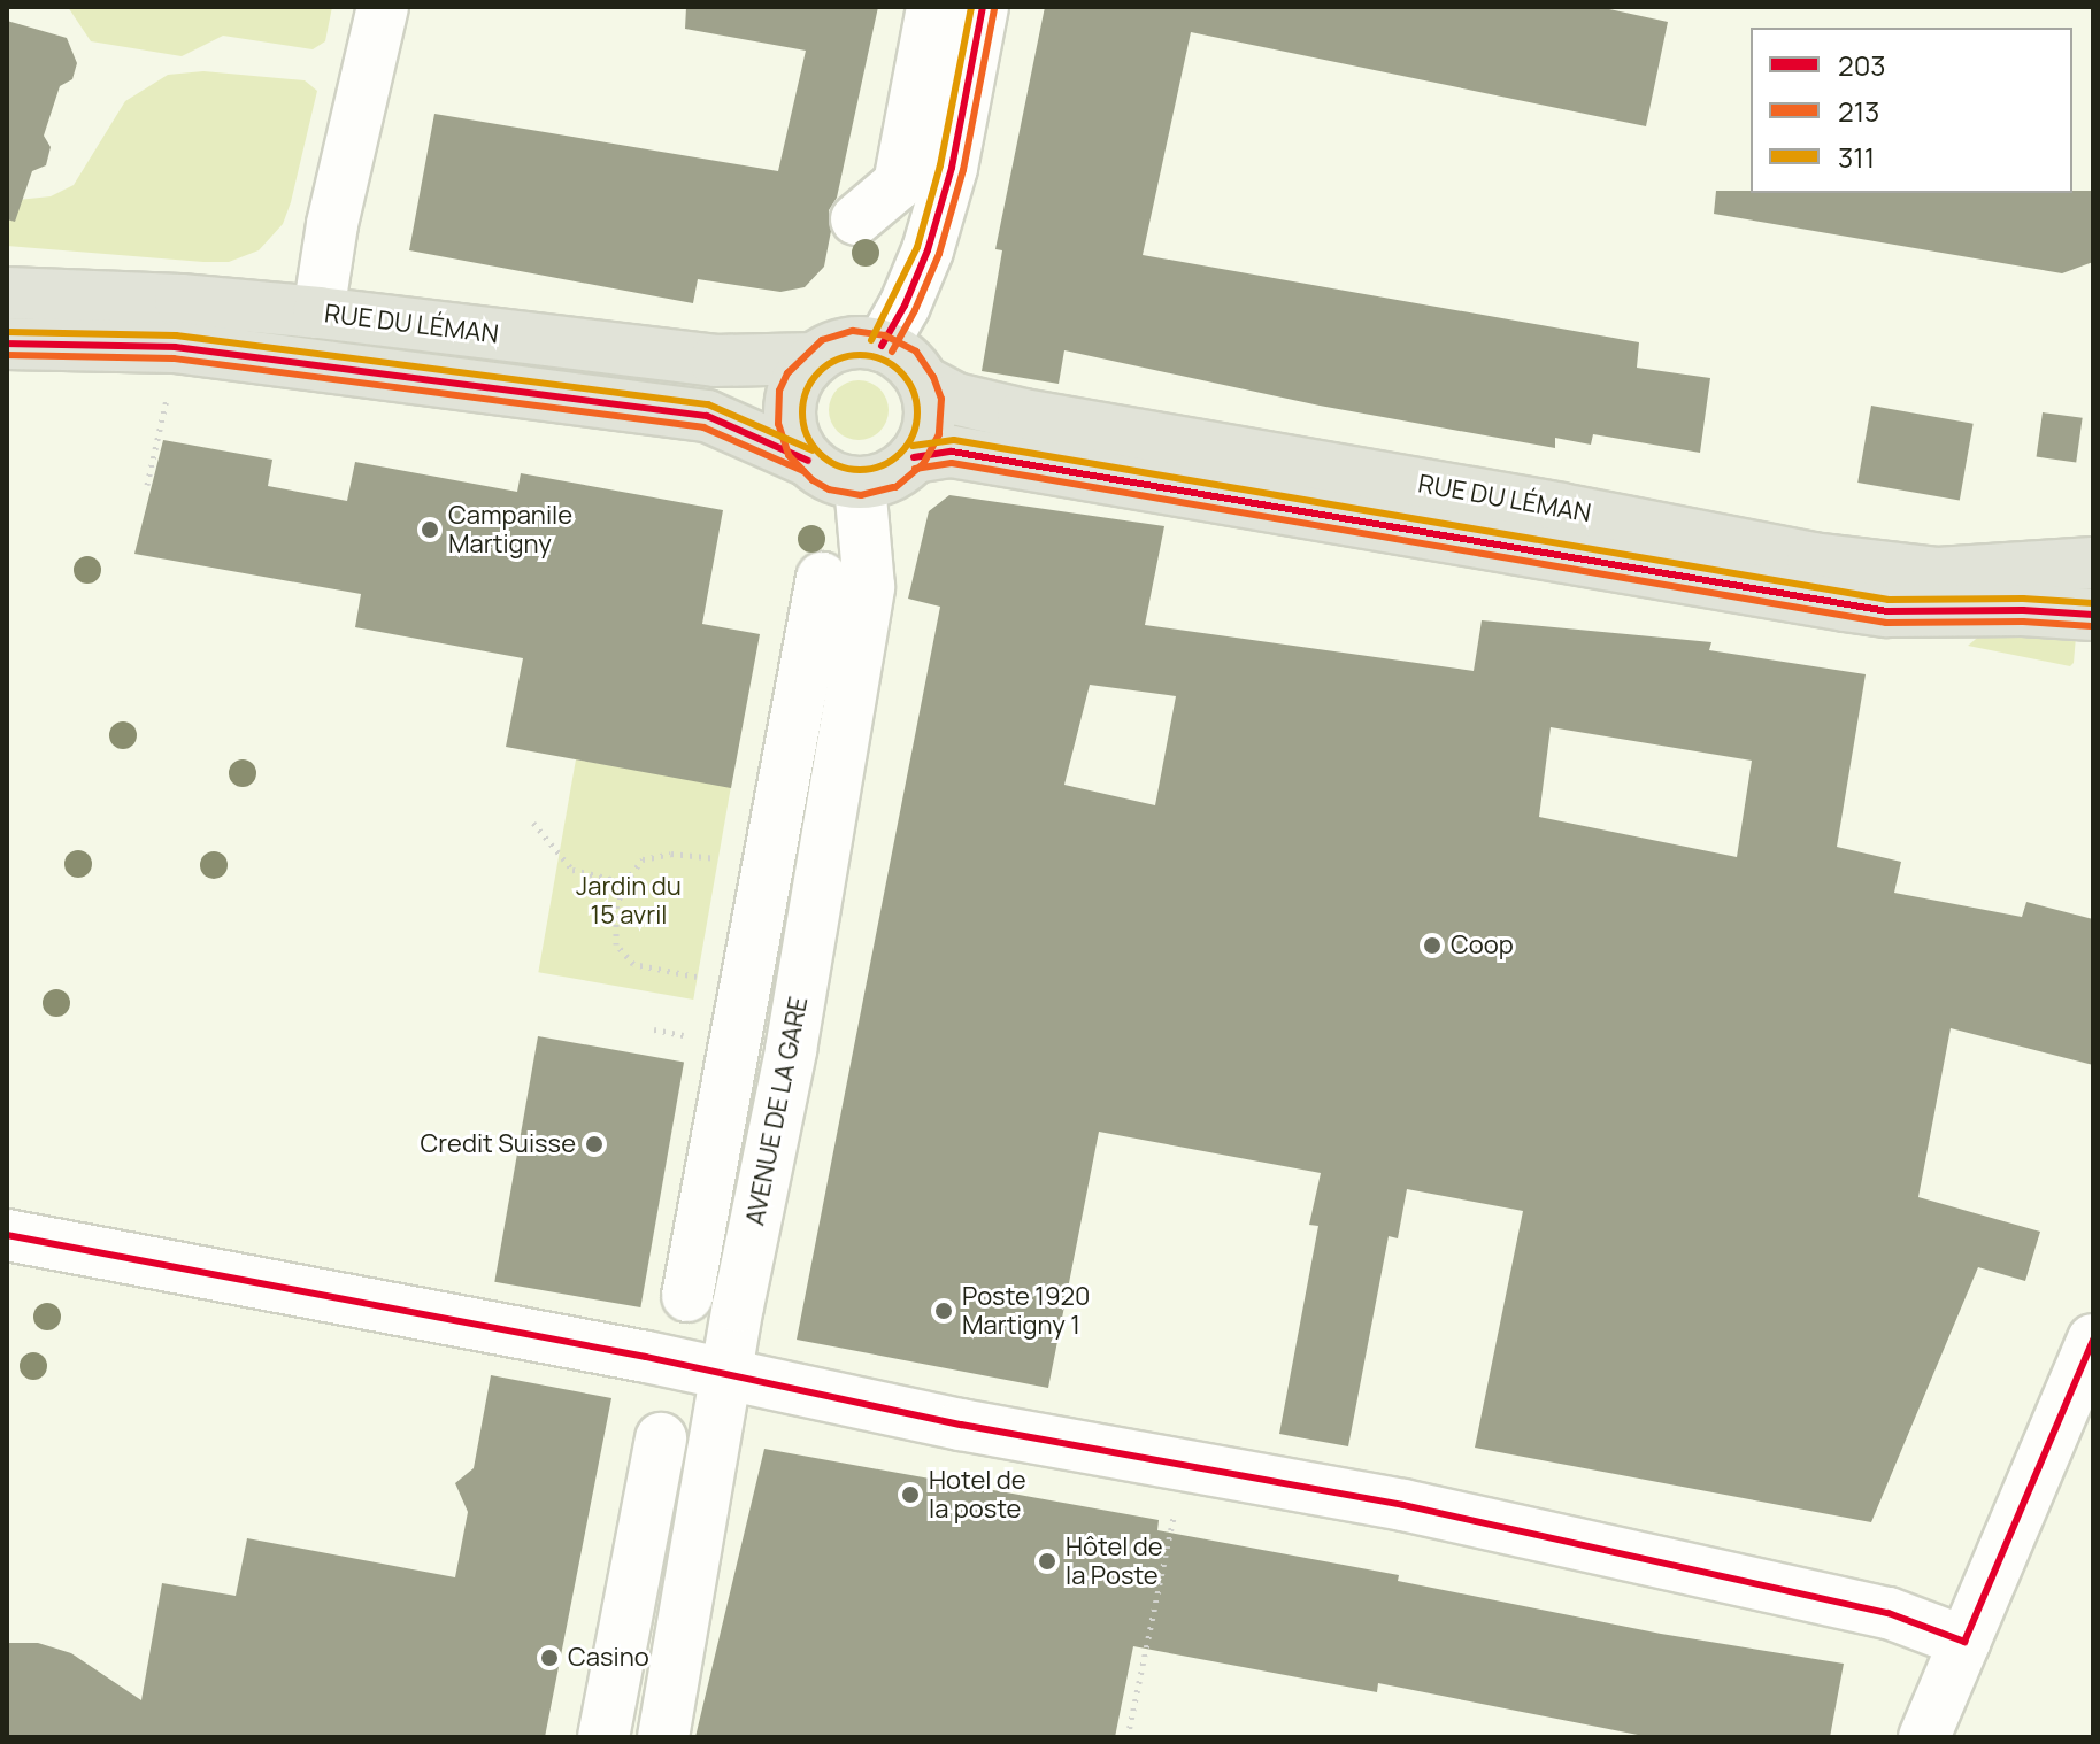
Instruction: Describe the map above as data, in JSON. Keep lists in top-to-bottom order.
{
  "streets": {
    "main road": ["RUE DU LÉMAN"],
    "street": ["AVENUE DE LA GARE"]
  },
  "crossings": [
    ["RUE DU LÉMAN", "AVENUE DE LA GARE"]
  ],
  "parks": ["Jardin du 15 avril"],
  "places": [
    "Campanile Martigny",
    "Coop",
    "Credit Suisse",
    "Poste 1920 Martigny 1",
    "Hotel de la poste",
    "Hôtel de la Poste",
    "Casino"
  ],
  "lines": ["transit line 203", "transit line 311", "transit line 213"],
  "legend": ["203", "213", "311"]
}
